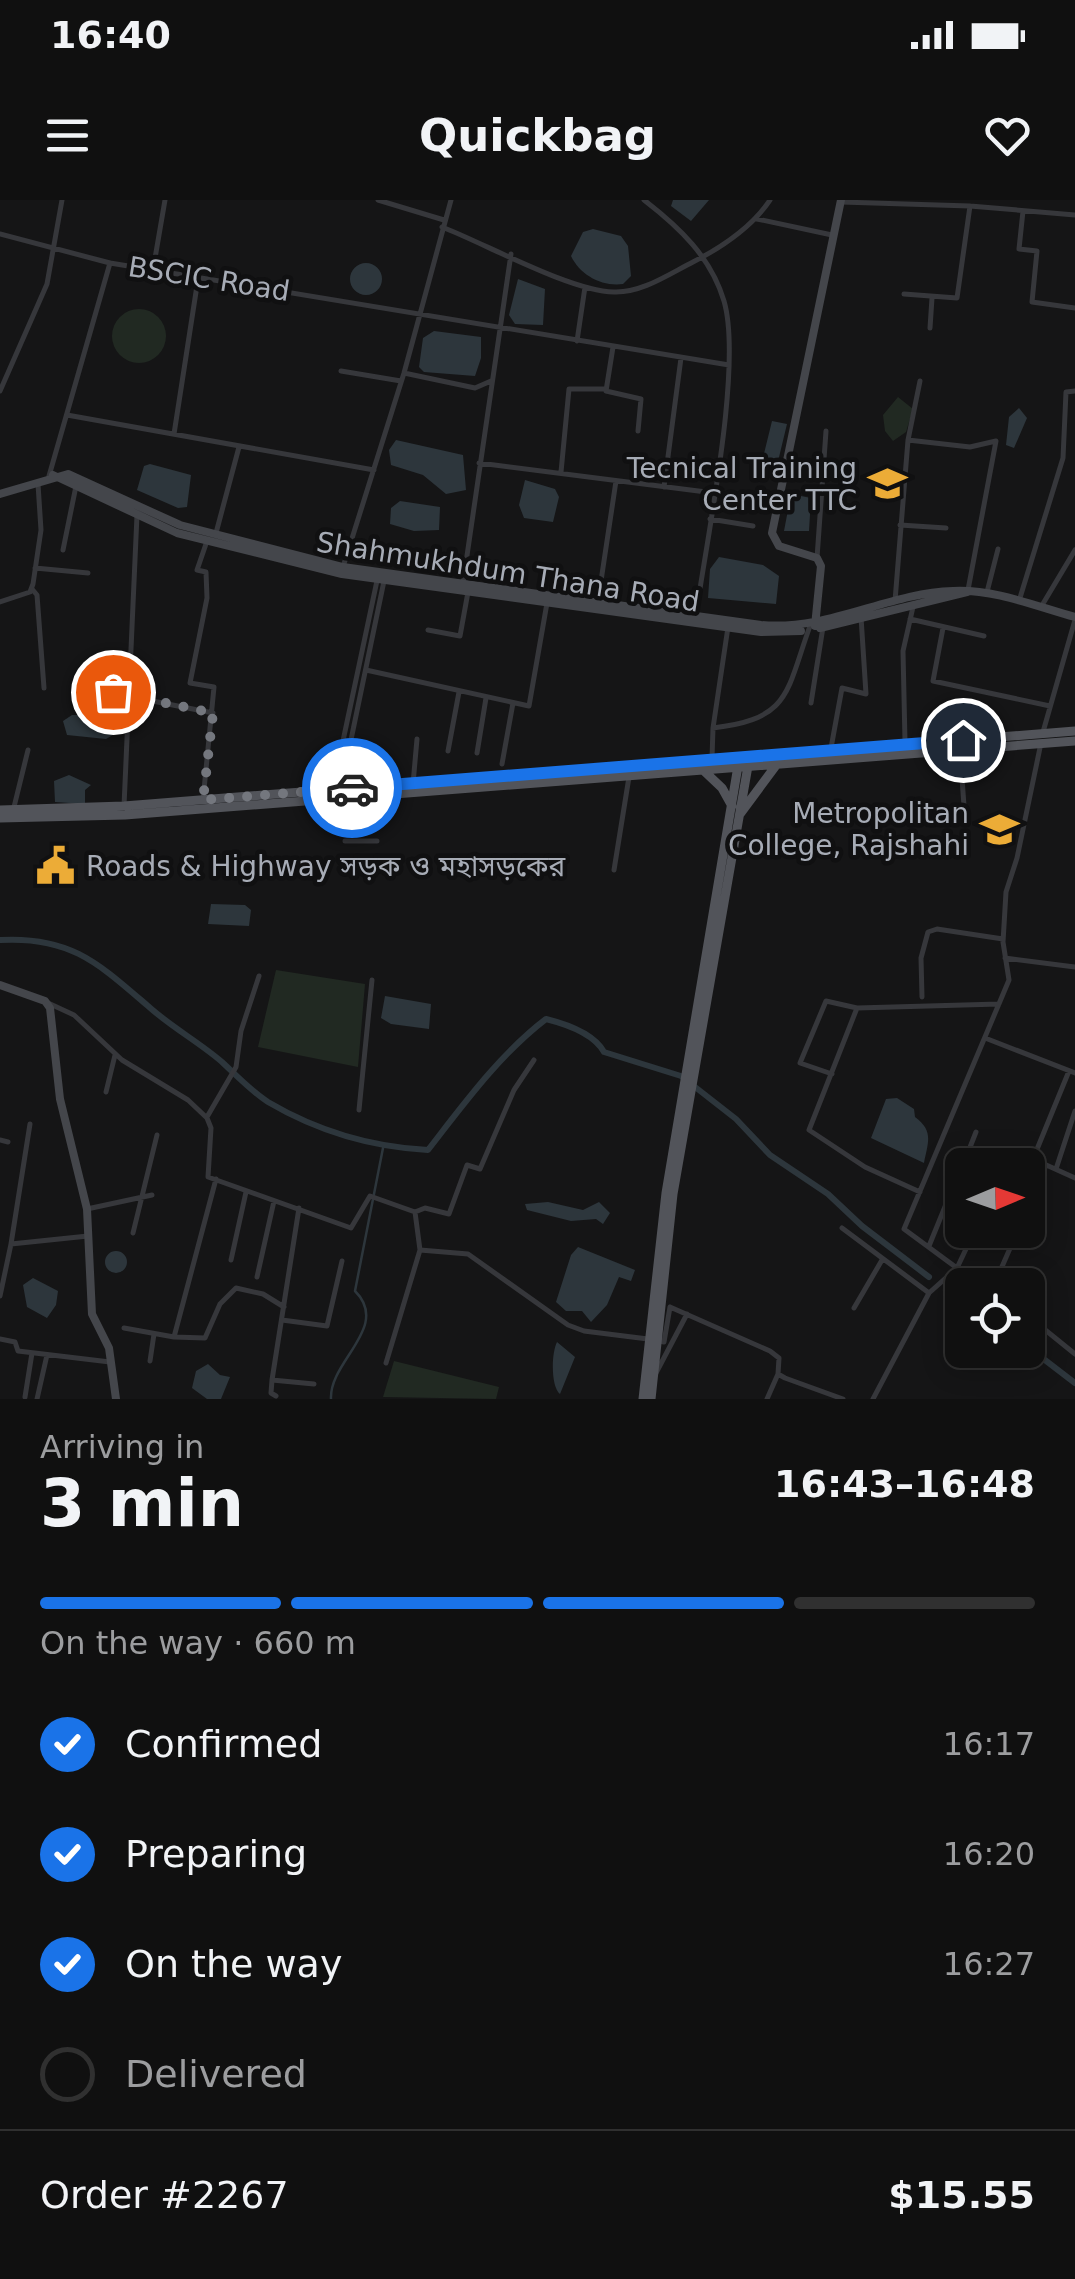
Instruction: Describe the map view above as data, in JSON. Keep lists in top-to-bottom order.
{
  "streets": {
    "main road": ["Shahmukhdum Thana Road"],
    "street": ["BSCIC Road"]
  },
  "places": {
    "school or university": ["Tecnical Training Center TTC", "Metropolitan College, Rajshahi"],
    "public building": ["Roads & Highway সড়ক ও মহাসড়কের"]
  },
  "north": "right",
  "page": {
    "status": "16:40",
    "header": "Quickbag",
    "heading": ["3 min", "Arriving in", "16:43–16:48"],
    "panel": ["Order #2267", "$15.55"],
    "bar": "On the way · 660 m",
    "list": [
      ["Confirmed", "16:17"],
      ["Preparing", "16:20"],
      ["On the way", "16:27"],
      "Delivered"
    ]
  }
}
